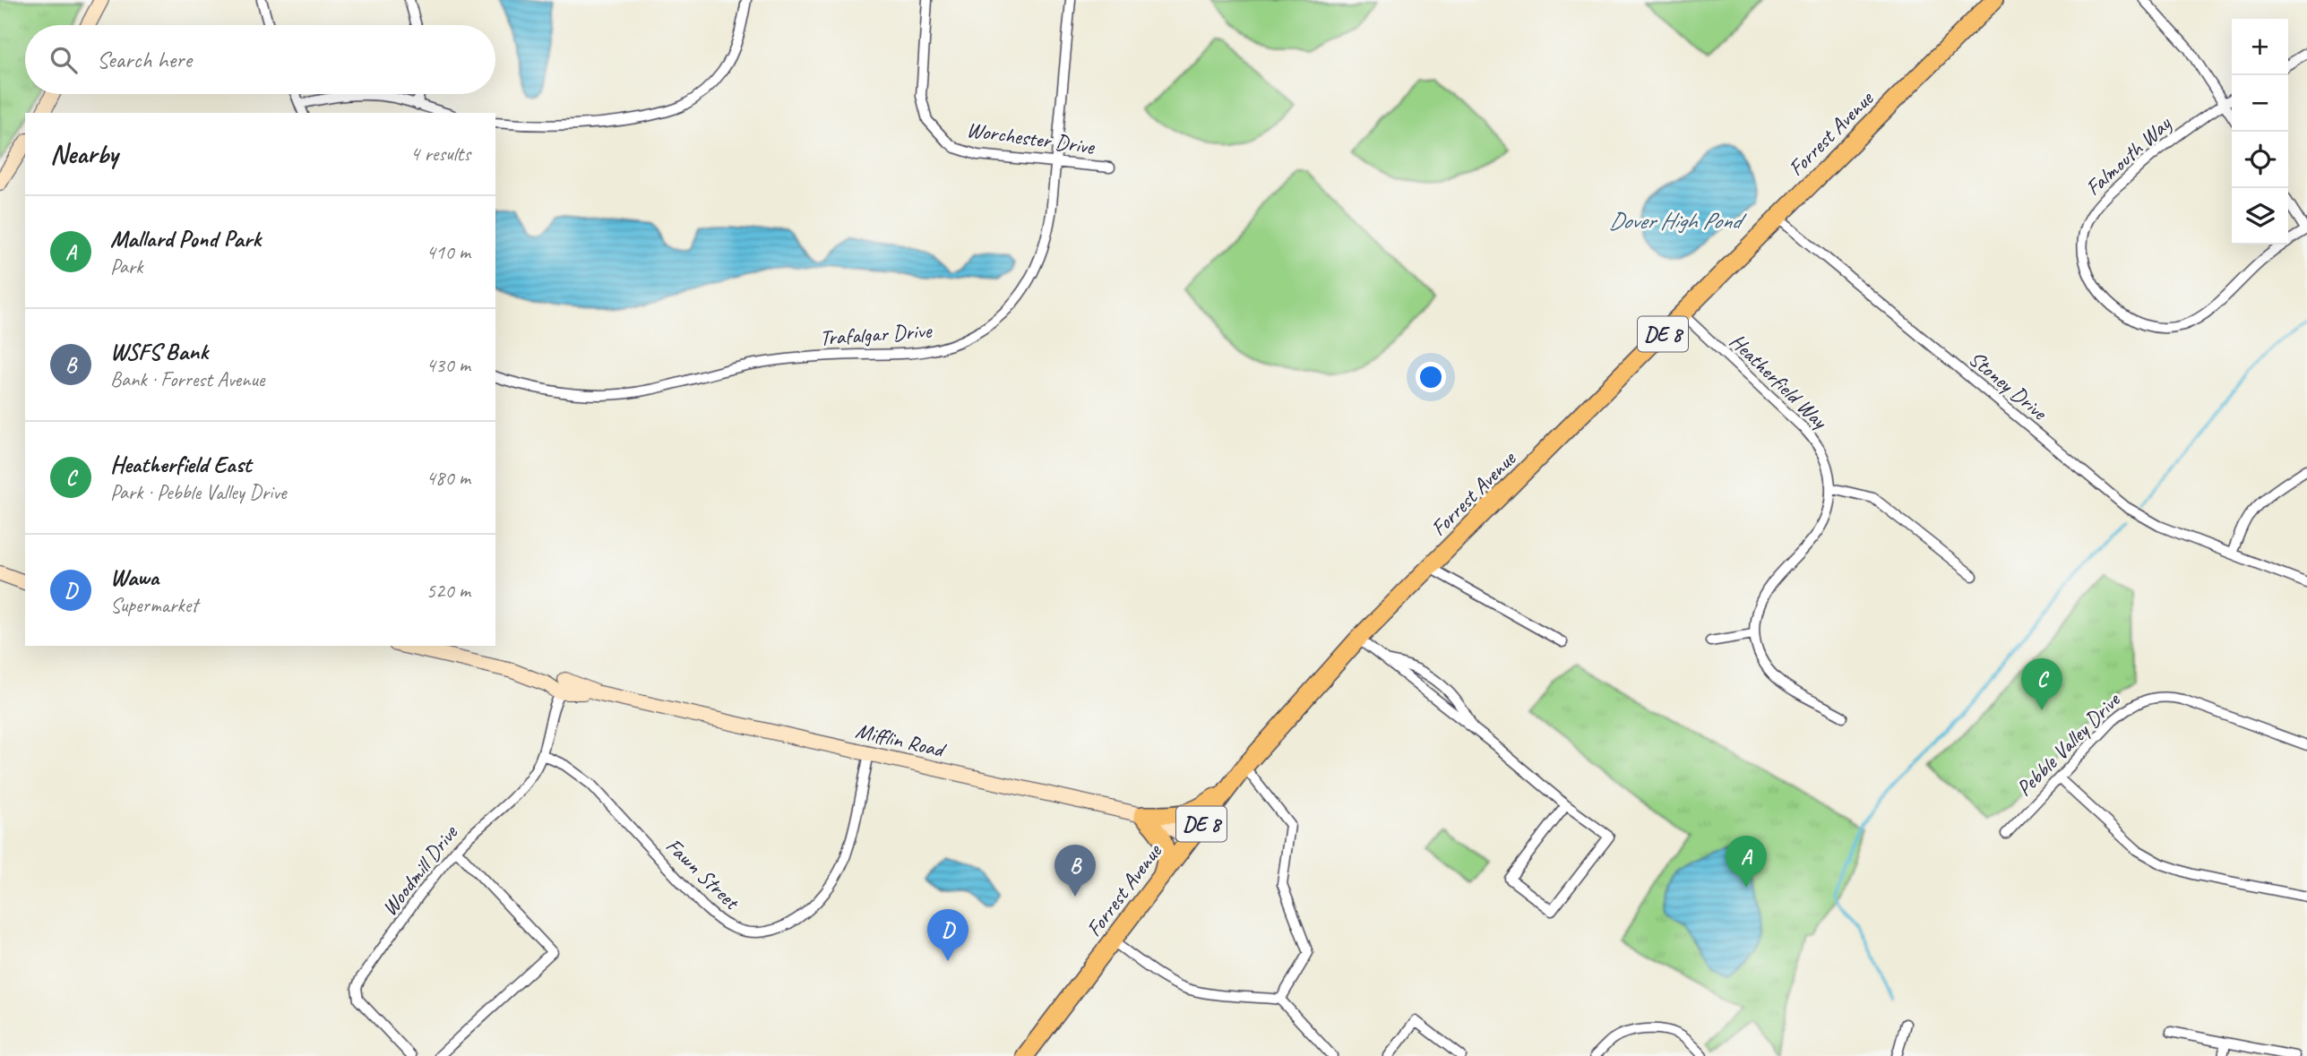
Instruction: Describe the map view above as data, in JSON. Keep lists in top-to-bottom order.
{
  "streets": {
    "highway": ["Forrest Avenue", "DE 8"],
    "main road": ["Mifflin Road"],
    "street": [
      "Worchester Drive",
      "Falmouth Way",
      "Trafalgar Drive",
      "Heatherfield Way",
      "Stoney Drive",
      "Pebble Valley Drive",
      "Woodmill Drive",
      "Fawn Street"
    ]
  },
  "crossings": [
    ["Forrest Avenue", "Heatherfield Way"],
    ["Forrest Avenue", "Stoney Drive"],
    ["Forrest Avenue", "Mifflin Road"],
    ["Worchester Drive", "Trafalgar Drive"],
    ["Mifflin Road", "Woodmill Drive"],
    ["Mifflin Road", "Fawn Street"],
    ["Woodmill Drive", "Fawn Street"]
  ],
  "water": ["Dover High Pond"],
  "page": {
    "map_buttons": ["+", "−"],
    "search": "Search here",
    "heading": ["Nearby", "4 results"],
    "list": [
      {
        "mark": "A",
        "name": "Mallard Pond Park",
        "note": "Park",
        "value": "410 m"
      },
      {
        "mark": "B",
        "name": "WSFS Bank",
        "note": "Bank · Forrest Avenue",
        "value": "430 m"
      },
      {
        "mark": "C",
        "name": "Heatherfield East",
        "note": "Park · Pebble Valley Drive",
        "value": "480 m"
      },
      {
        "mark": "D",
        "name": "Wawa",
        "note": "Supermarket",
        "value": "520 m"
      }
    ],
    "pins": [
      "C",
      "A",
      "B",
      "D"
    ]
  }
}
